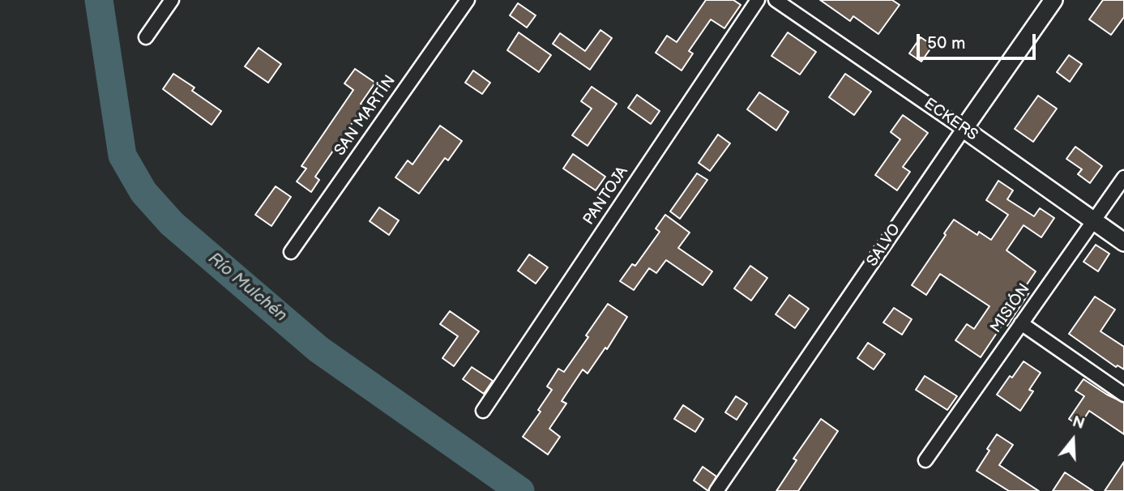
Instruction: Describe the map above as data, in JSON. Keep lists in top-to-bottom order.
{
  "streets": {
    "street": [
      "SAN MARTÍN",
      "ECKERS",
      "PANTOJA",
      "SALVO",
      "MISIÓN"
    ]
  },
  "crossings": [
    ["ECKERS", "SALVO"],
    ["ECKERS", "MISIÓN"]
  ],
  "water": ["Río Mulchén"],
  "scale_bar": "50 m",
  "north": "top"
}
